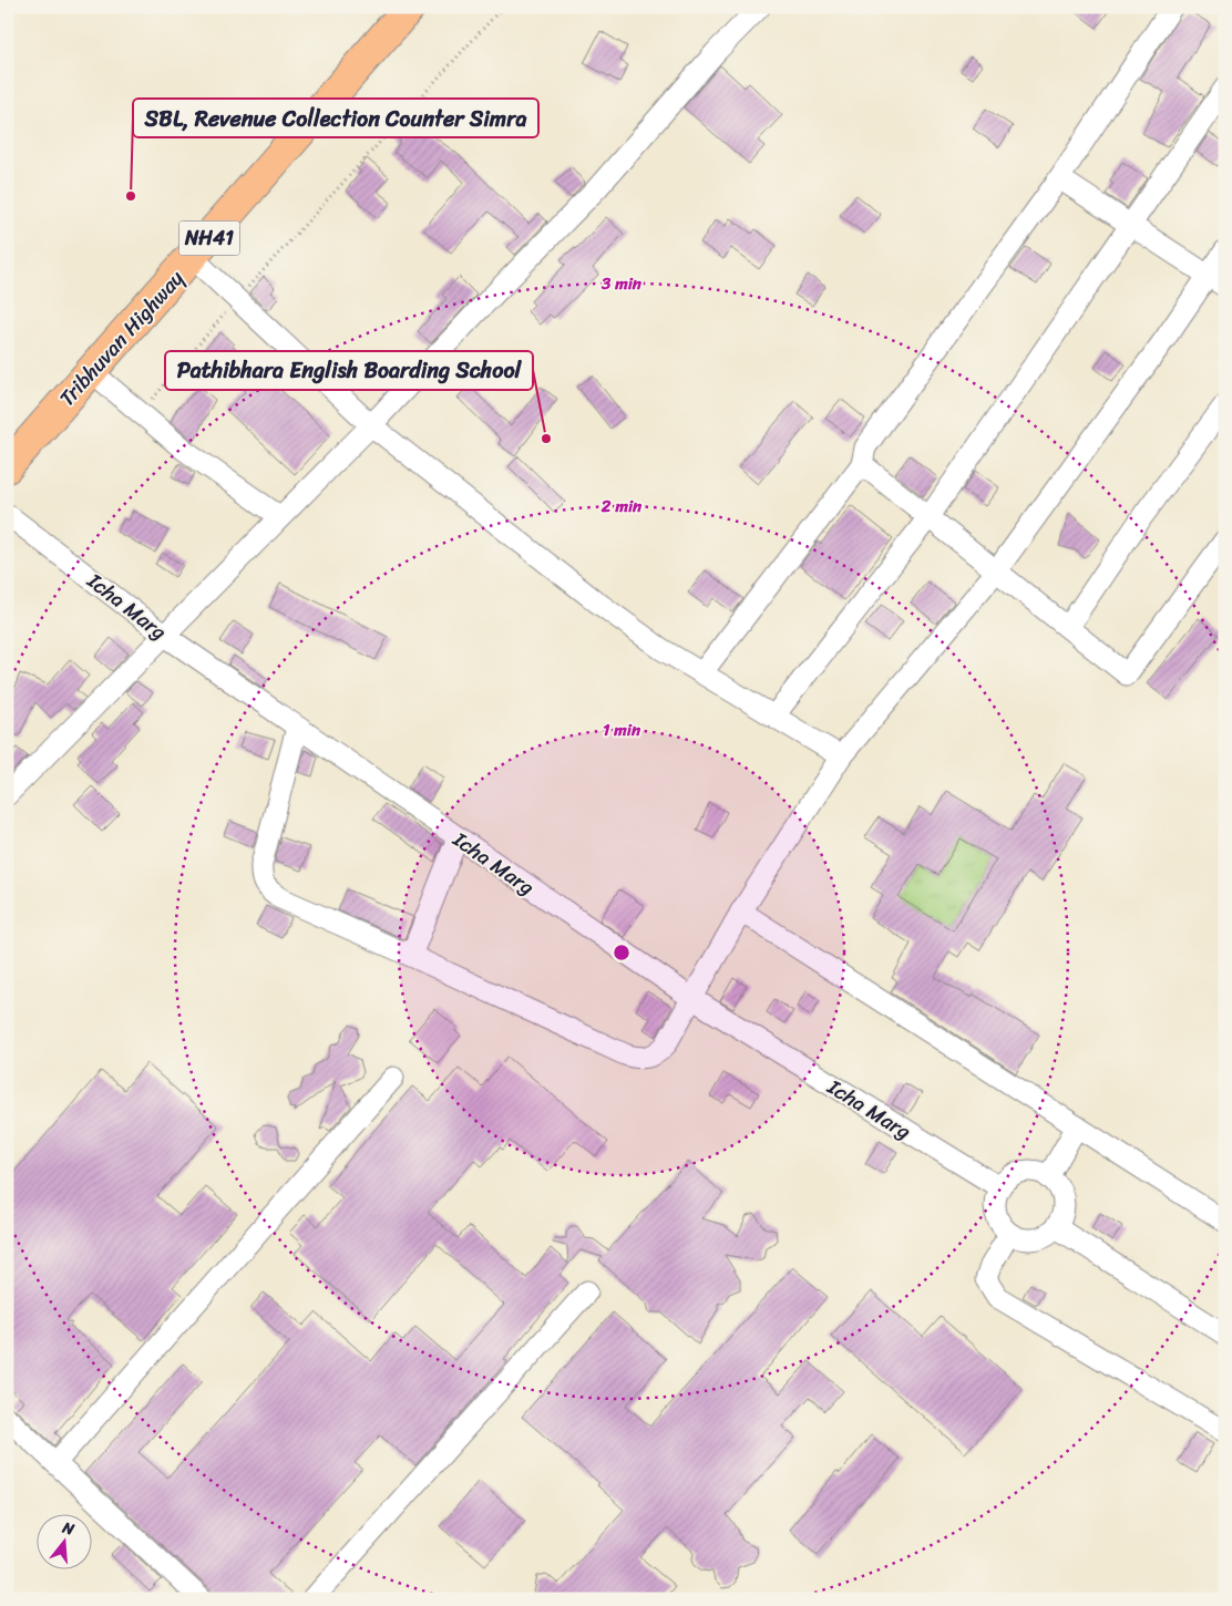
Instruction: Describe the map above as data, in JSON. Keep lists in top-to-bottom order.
{
  "streets": {
    "highway": ["NH41", "Tribhuvan Highway"],
    "street": ["Icha Marg"]
  },
  "places": ["SBL, Revenue Collection Counter Simra", "Pathibhara English Boarding School"],
  "north": "top",
  "rings": ["3 min", "2 min", "1 min"]
}
